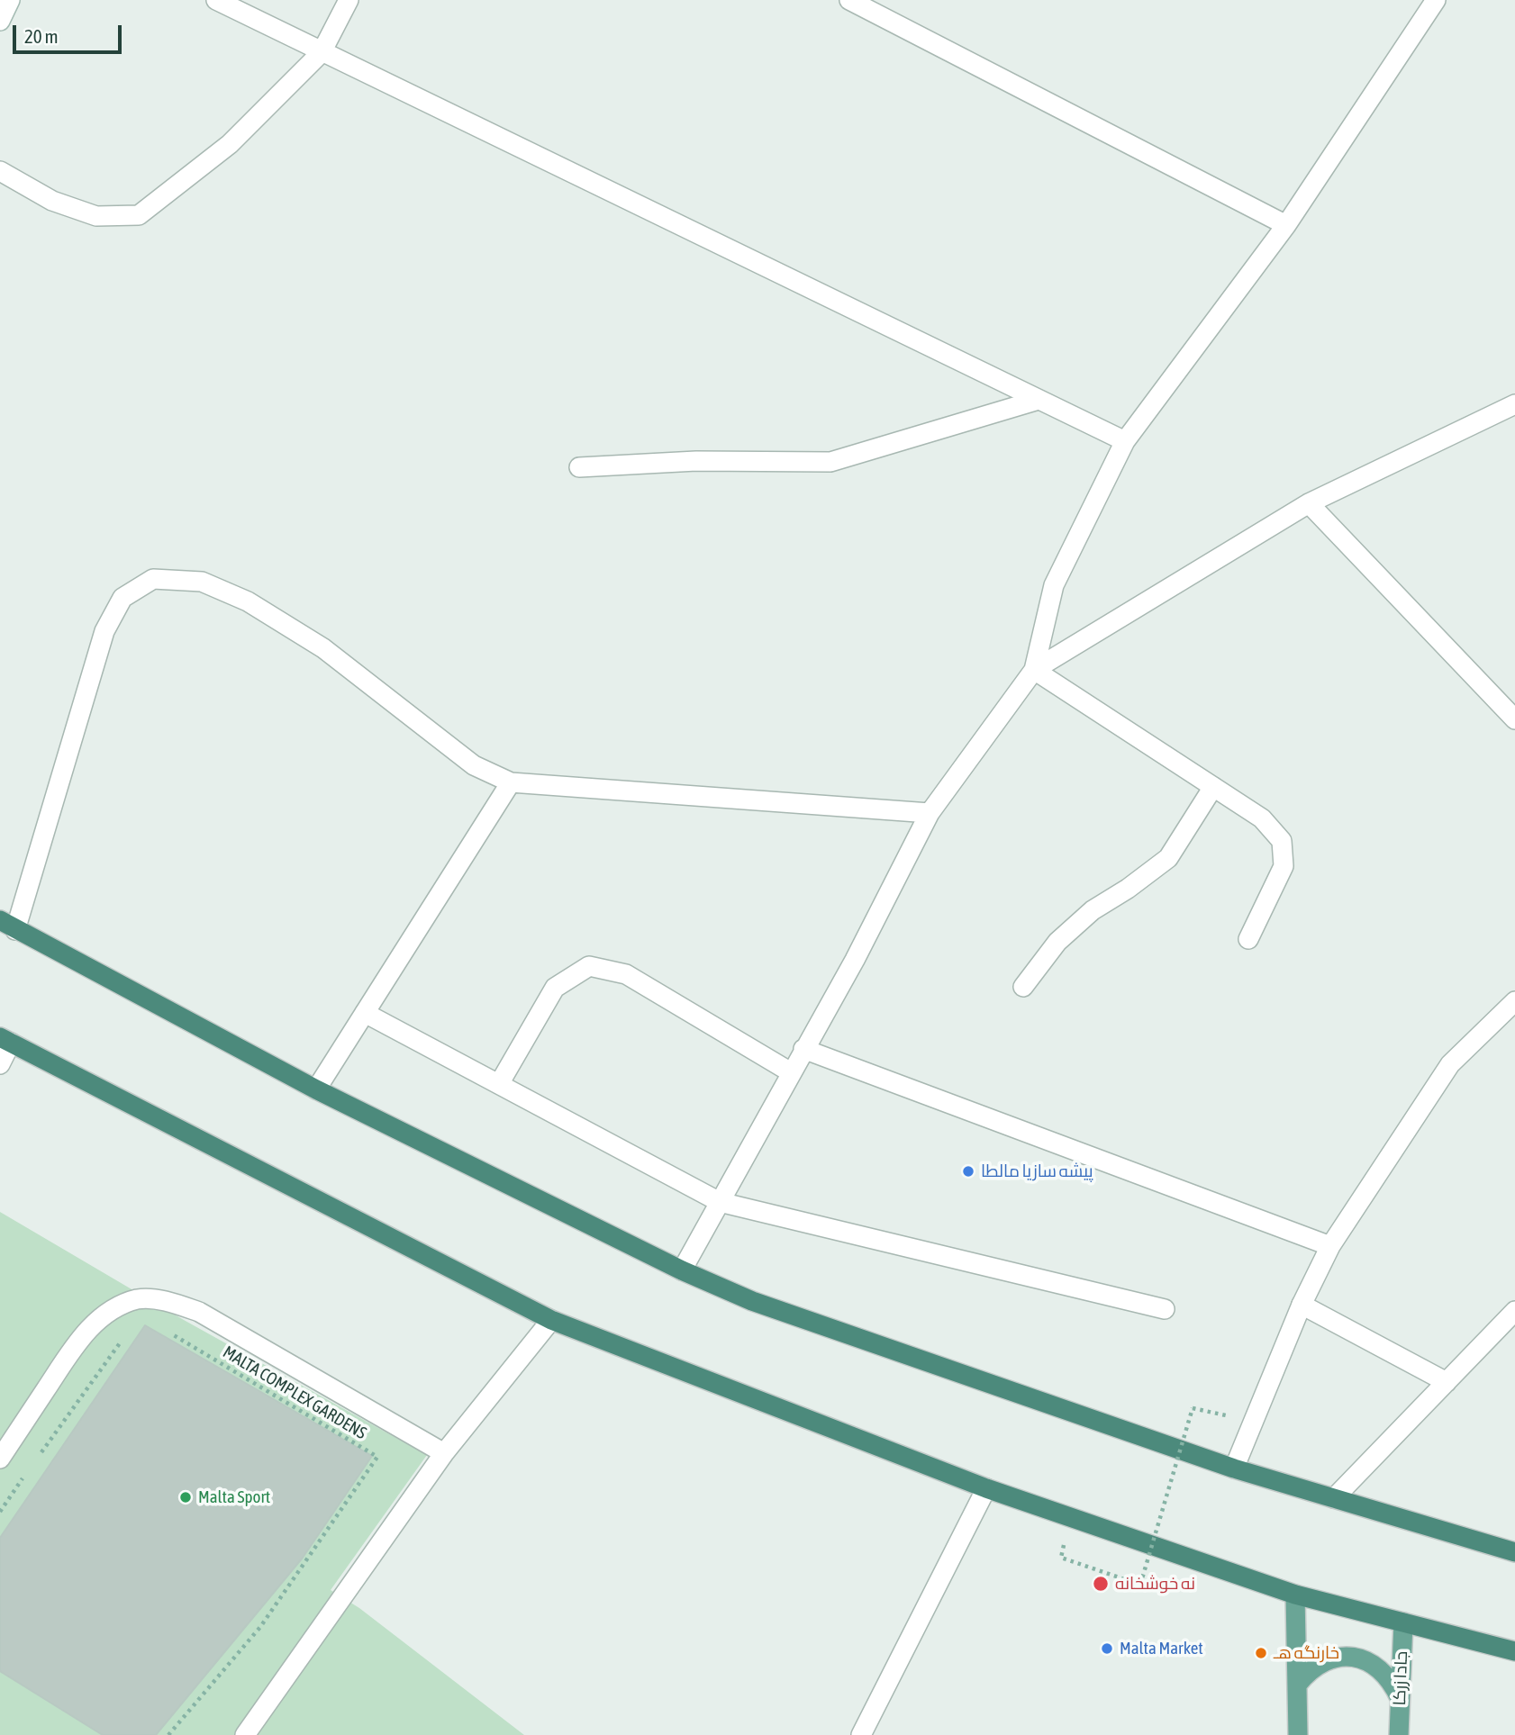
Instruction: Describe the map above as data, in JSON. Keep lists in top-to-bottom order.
{
  "streets": {
    "main road": ["جادا زرکا"],
    "path": ["MALTA COMPLEX GARDENS"]
  },
  "places": [
    "پيشه سازيا مالطا",
    "Malta Sport",
    "نه خوشخانه",
    "Malta Market",
    "خارنگه هـ"
  ],
  "scale_bar": "20 m"
}
